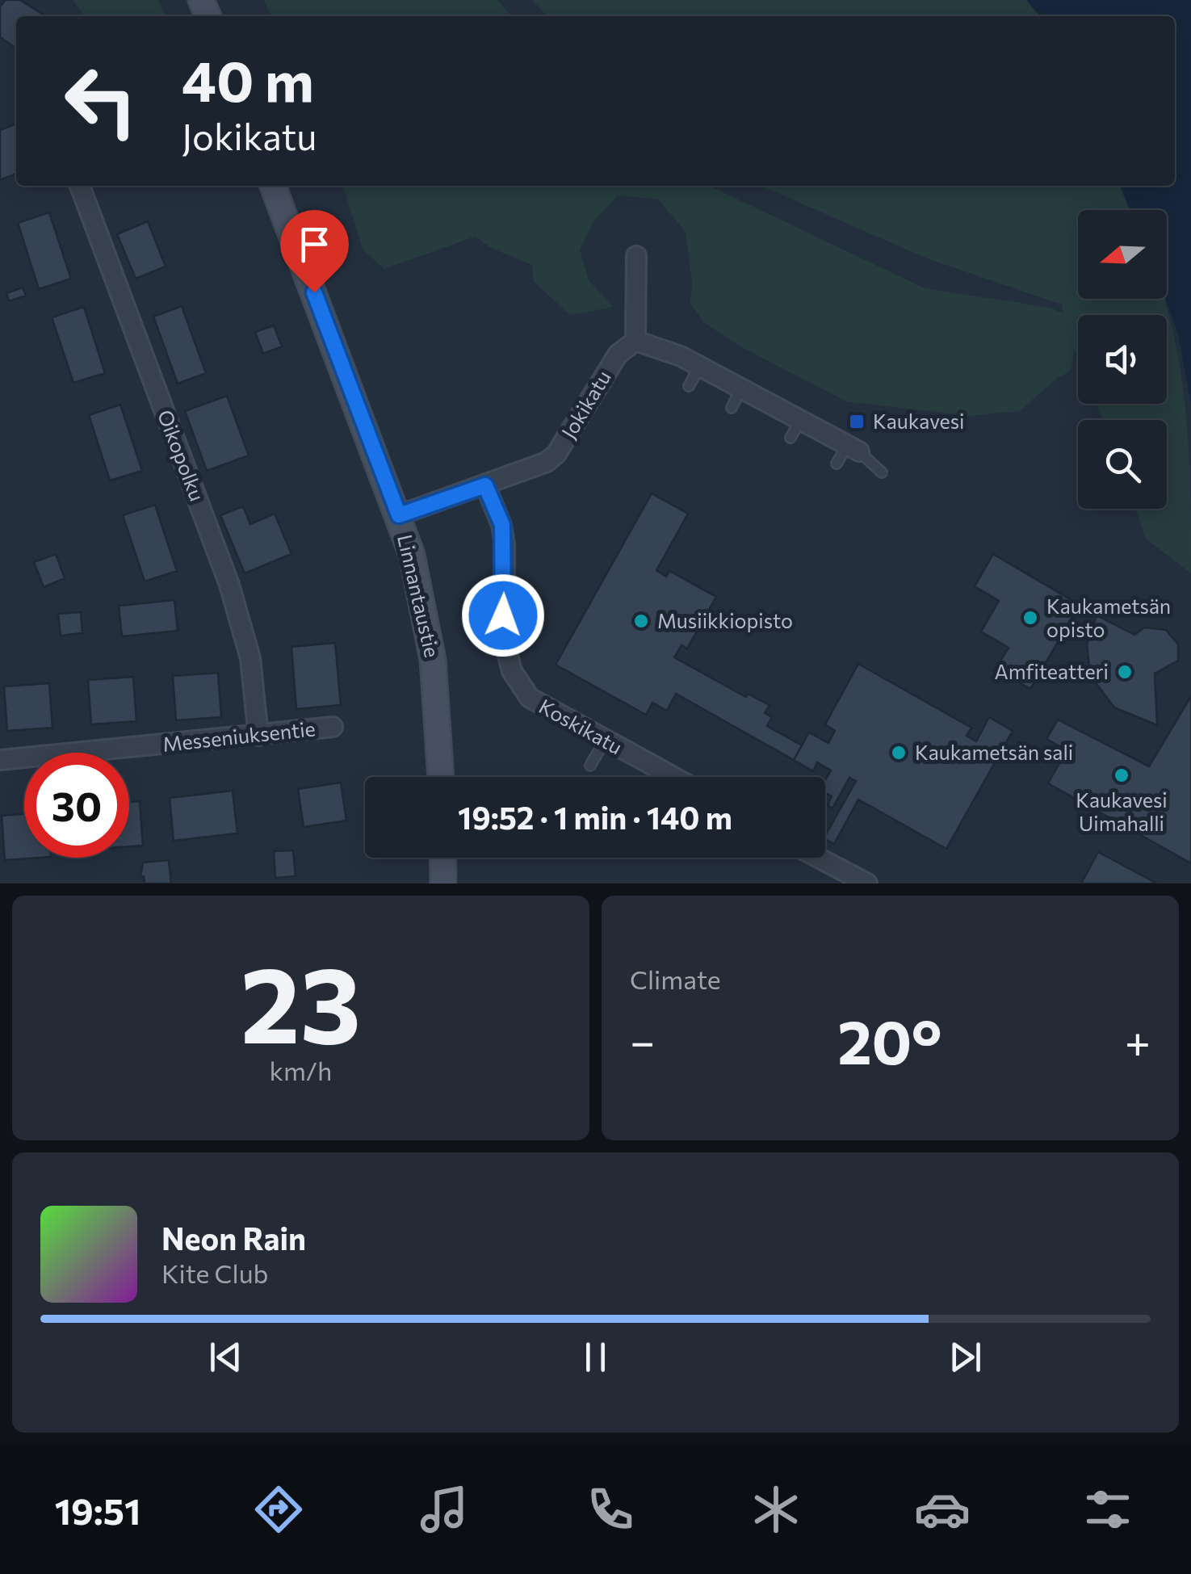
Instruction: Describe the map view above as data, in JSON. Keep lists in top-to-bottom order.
{
  "streets": {
    "street": [
      "Jokikatu",
      "Oikopolku",
      "Linnantaustie",
      "Koskikatu",
      "Messeniuksentie"
    ]
  },
  "crossings": [
    ["Jokikatu", "Linnantaustie"],
    ["Jokikatu", "Koskikatu"],
    ["Oikopolku", "Messeniuksentie"]
  ],
  "places": {
    "transit": ["Kaukavesi"],
    "other": [
      "Kaukametsän opisto",
      "Musiikkiopisto",
      "Amfiteatteri",
      "Kaukametsän sali",
      "Kaukavesi Uimahalli"
    ]
  },
  "north": "left",
  "page": {
    "turn": ["40 m", "Jokikatu"],
    "limit": "30",
    "trip": "19:52 · 1 min · 140 m",
    "tile": [
      ["23", "km/h"],
      "Climate"
    ],
    "heat": ["−", "20°", "+"],
    "song": ["Neon Rain", "Kite Club"],
    "tabs": "19:51"
  }
}
